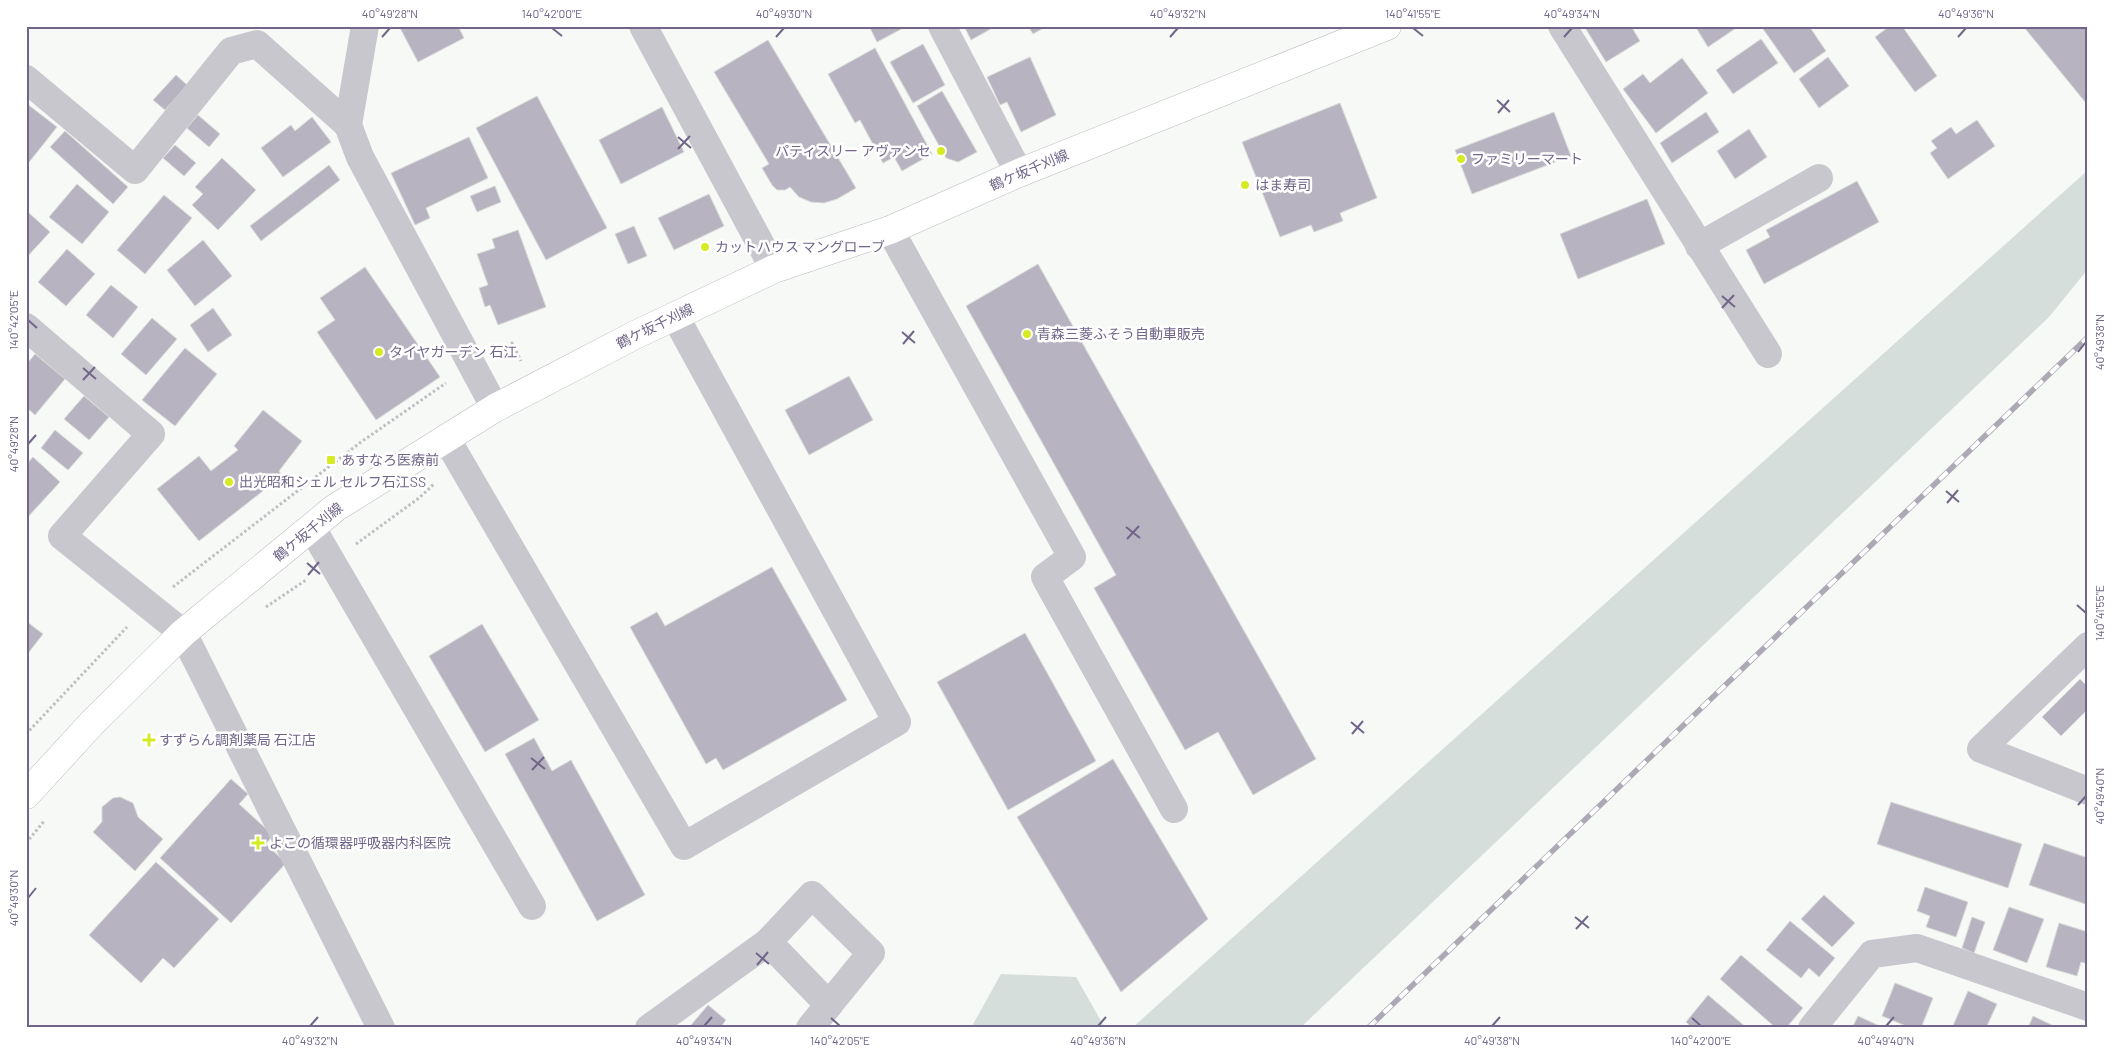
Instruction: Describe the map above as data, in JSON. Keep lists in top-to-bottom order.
{
  "streets": {
    "main road": ["鶴ケ坂千刈線"]
  },
  "places": {
    "other": [
      "パティスリー アヴァンセ",
      "ファミリーマート",
      "はま寿司",
      "カットハウス マングローブ",
      "青森三菱ふそう自動車販売",
      "タイヤガーデン 石江",
      "出光昭和シェル セルフ石江SS"
    ],
    "transit": ["あすなろ医療前"],
    "health": ["すずらん調剤薬局 石江店", "よこの循環器呼吸器内科医院"]
  },
  "coordinates": [
    "40°49'28\"N",
    "140°42'00\"E",
    "40°49'30\"N",
    "40°49'32\"N",
    "140°41'55\"E",
    "40°49'34\"N",
    "40°49'36\"N",
    "140°42'05\"E",
    "40°49'38\"N",
    "40°49'40\"N"
  ]
}
